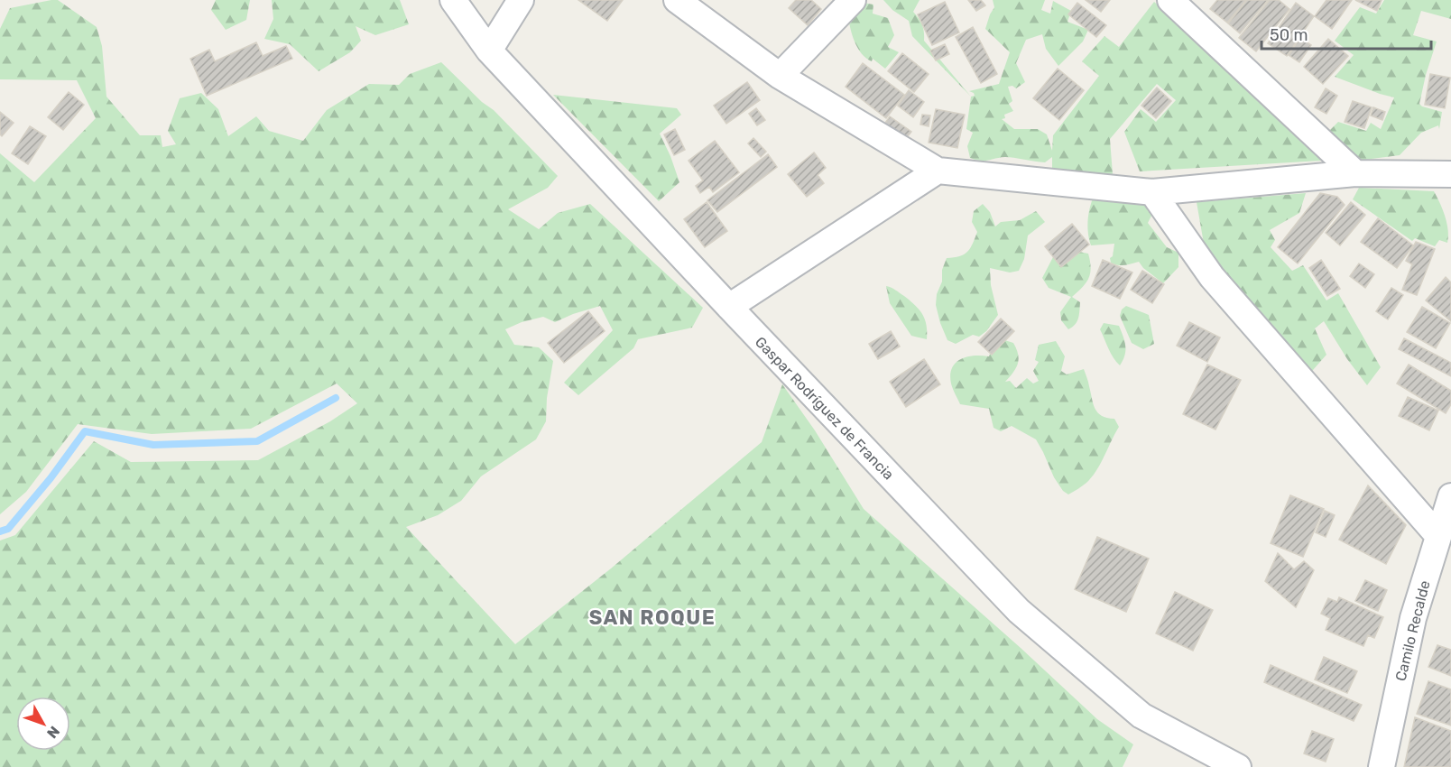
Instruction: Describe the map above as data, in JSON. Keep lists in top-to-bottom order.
{
  "streets": {
    "street": ["Gaspar Rodríguez de Francia", "Camilo Recalde"]
  },
  "districts": ["SAN ROQUE"],
  "scale_bar": "50 m",
  "north": "bottom right"
}
